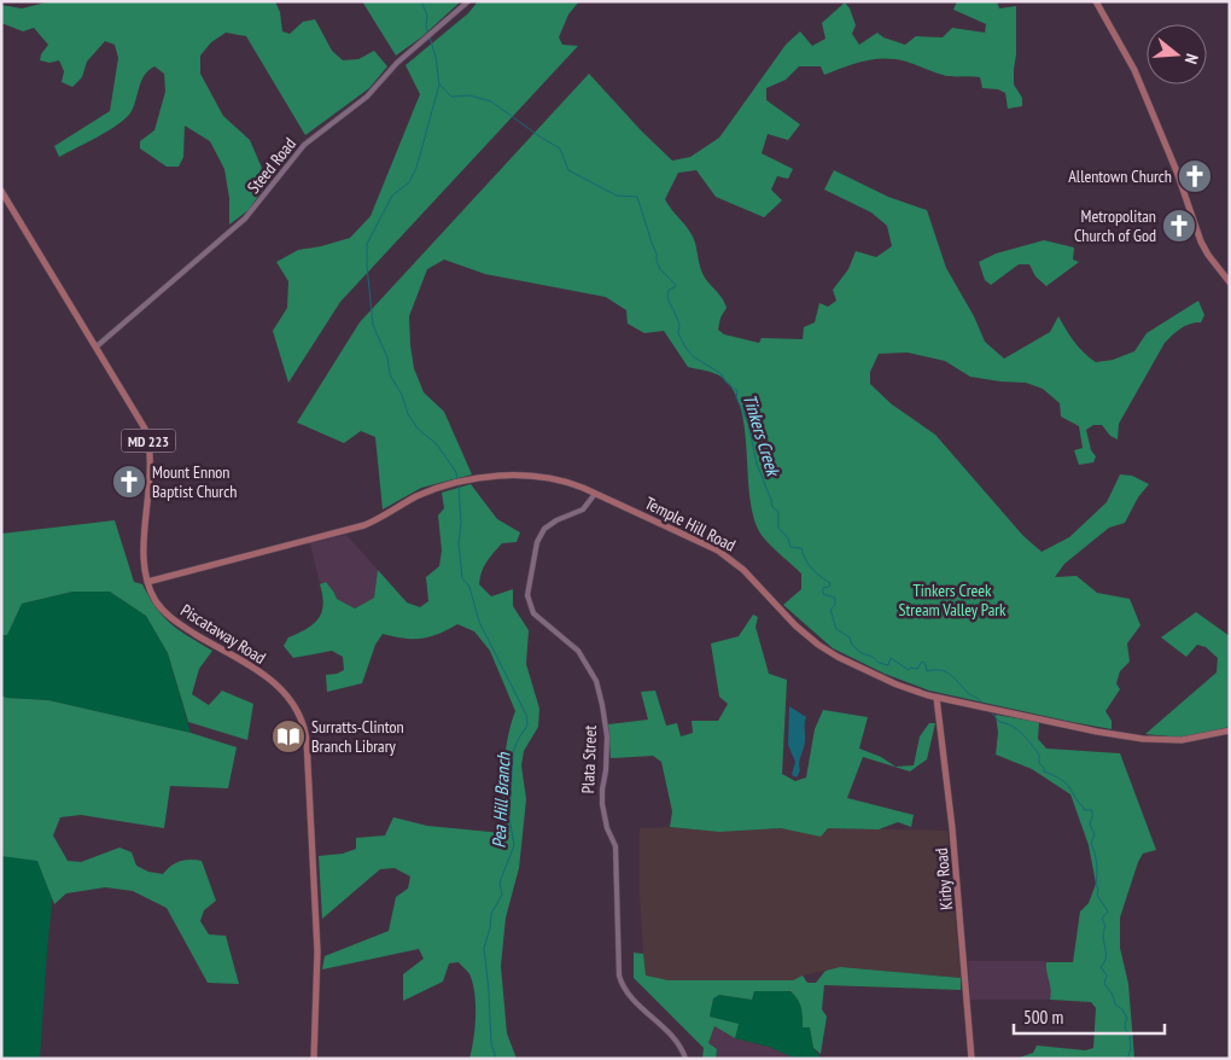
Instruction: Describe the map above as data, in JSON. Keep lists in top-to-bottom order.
{
  "streets": {
    "main road": [
      "MD 223",
      "Temple Hill Road",
      "Piscataway Road",
      "Kirby Road"
    ],
    "street": ["Steed Road", "Plata Street"]
  },
  "crossings": [
    ["Steed Road", "Piscataway Road"],
    ["Temple Hill Road", "Piscataway Road"],
    ["Temple Hill Road", "Plata Street"],
    ["Temple Hill Road", "Kirby Road"]
  ],
  "water": ["Tinkers Creek", "Pea Hill Branch"],
  "parks": ["Tinkers Creek Stream Valley Park"],
  "places": {
    "church": ["Allentown Church", "Metropolitan Church of God", "Mount Ennon Baptist Church"],
    "library": ["Surratts-Clinton Branch Library"]
  },
  "scale_bar": "500 m",
  "north": "right"
}
